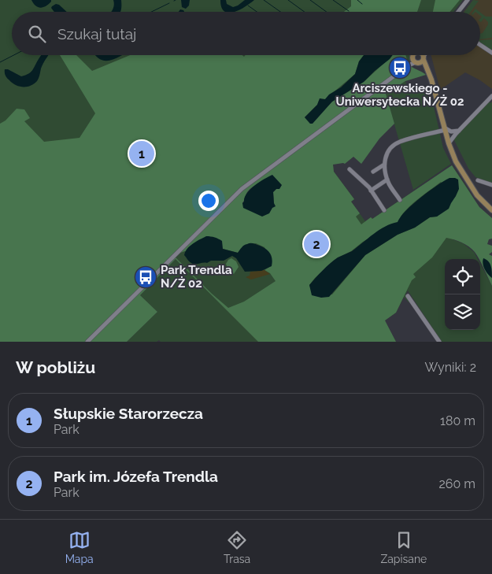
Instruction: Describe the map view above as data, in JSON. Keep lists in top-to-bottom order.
{
  "places": {
    "bus stop": ["Arciszewskiego - Uniwersytecka N/Ż 02", "Park Trendla N/Ż 02"]
  },
  "page": {
    "search": "Szukaj tutaj",
    "pins": ["1", "2"],
    "heading": ["W pobliżu", "Wyniki: 2"],
    "list": [
      {
        "mark": "1",
        "name": "Słupskie Starorzecza",
        "note": "Park",
        "value": "180 m"
      },
      {
        "mark": "2",
        "name": "Park im. Józefa Trendla",
        "note": "Park",
        "value": "260 m"
      }
    ],
    "nav": ["Mapa", "Trasa", "Zapisane"]
  }
}
